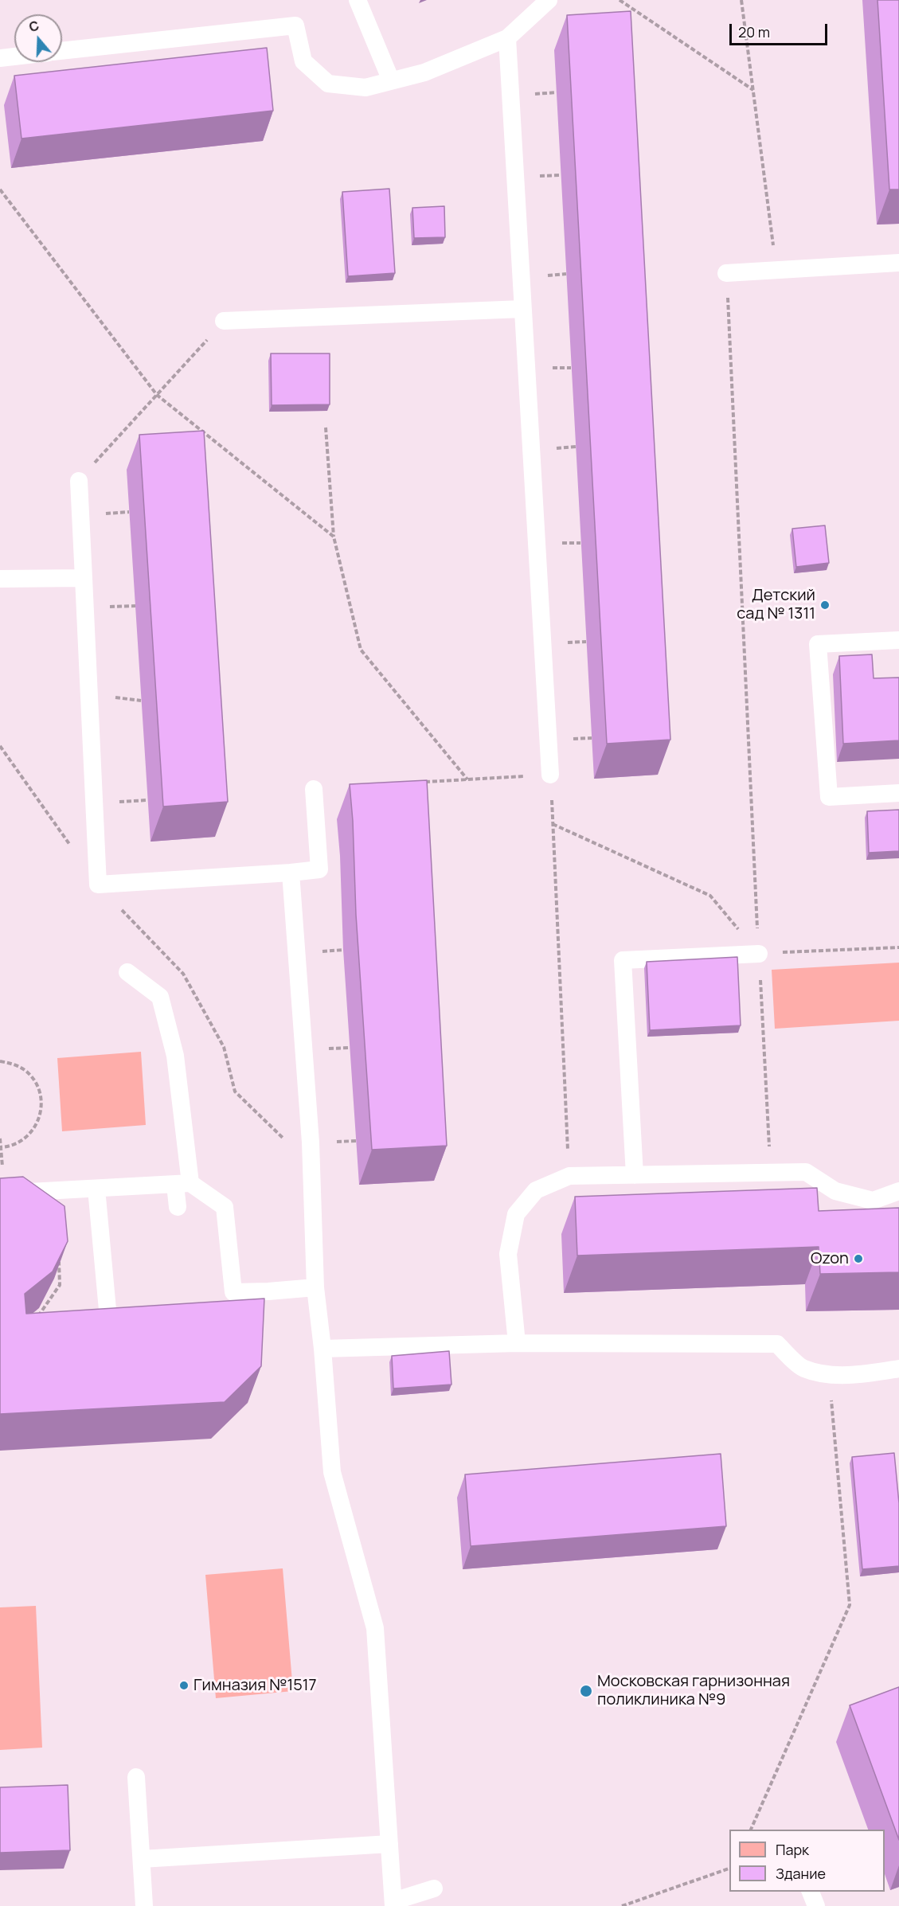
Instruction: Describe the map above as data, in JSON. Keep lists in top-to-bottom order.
{
  "places": [
    "Детский сад № 1311",
    "Ozon",
    "Гимназия №1517",
    "Московская гарнизонная поликлиника №9"
  ],
  "legend": ["Парк", "Здание"],
  "scale_bar": "20 m",
  "north": "top"
}
